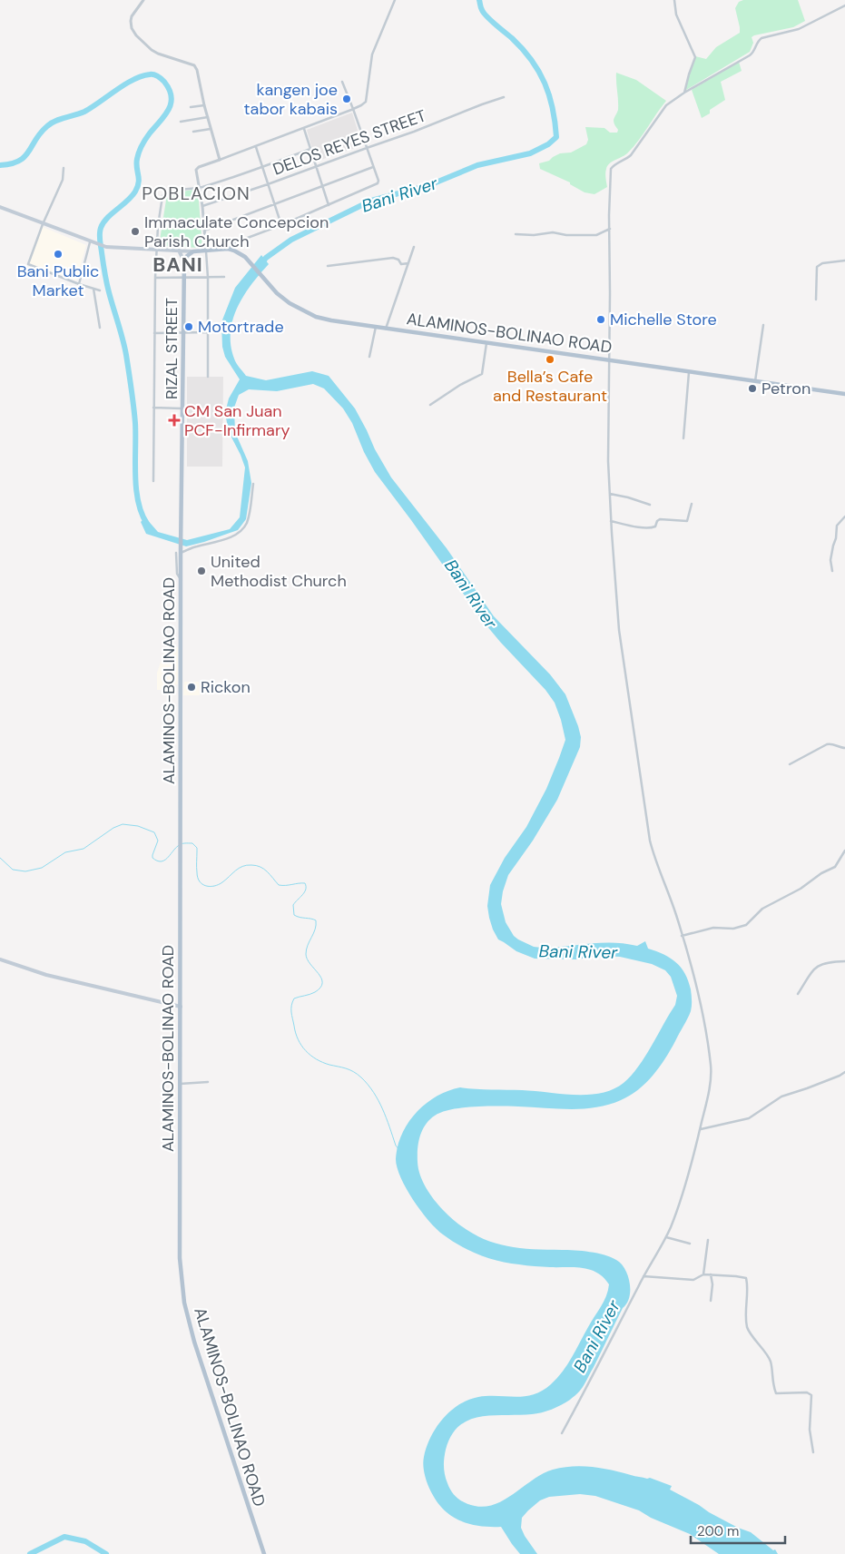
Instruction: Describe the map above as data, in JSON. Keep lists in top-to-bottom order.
{
  "streets": {
    "main road": ["ALAMINOS-BOLINAO ROAD", "RIZAL STREET"],
    "street": ["DELOS REYES STREET"]
  },
  "crossings": [
    ["ALAMINOS-BOLINAO ROAD", "RIZAL STREET"]
  ],
  "districts": ["POBLACION", "BANI"],
  "water": ["Bani River"],
  "places": {
    "other": [
      "kangen joe tabor kabais",
      "Immaculate Concepcion Parish Church",
      "Bani Public Market",
      "Michelle Store",
      "Motortrade",
      "Bella’s Cafe and Restaurant",
      "Petron",
      "United Methodist Church",
      "Rickon"
    ],
    "health": ["CM San Juan PCF-Infirmary"]
  },
  "scale_bar": "200 m"
}
